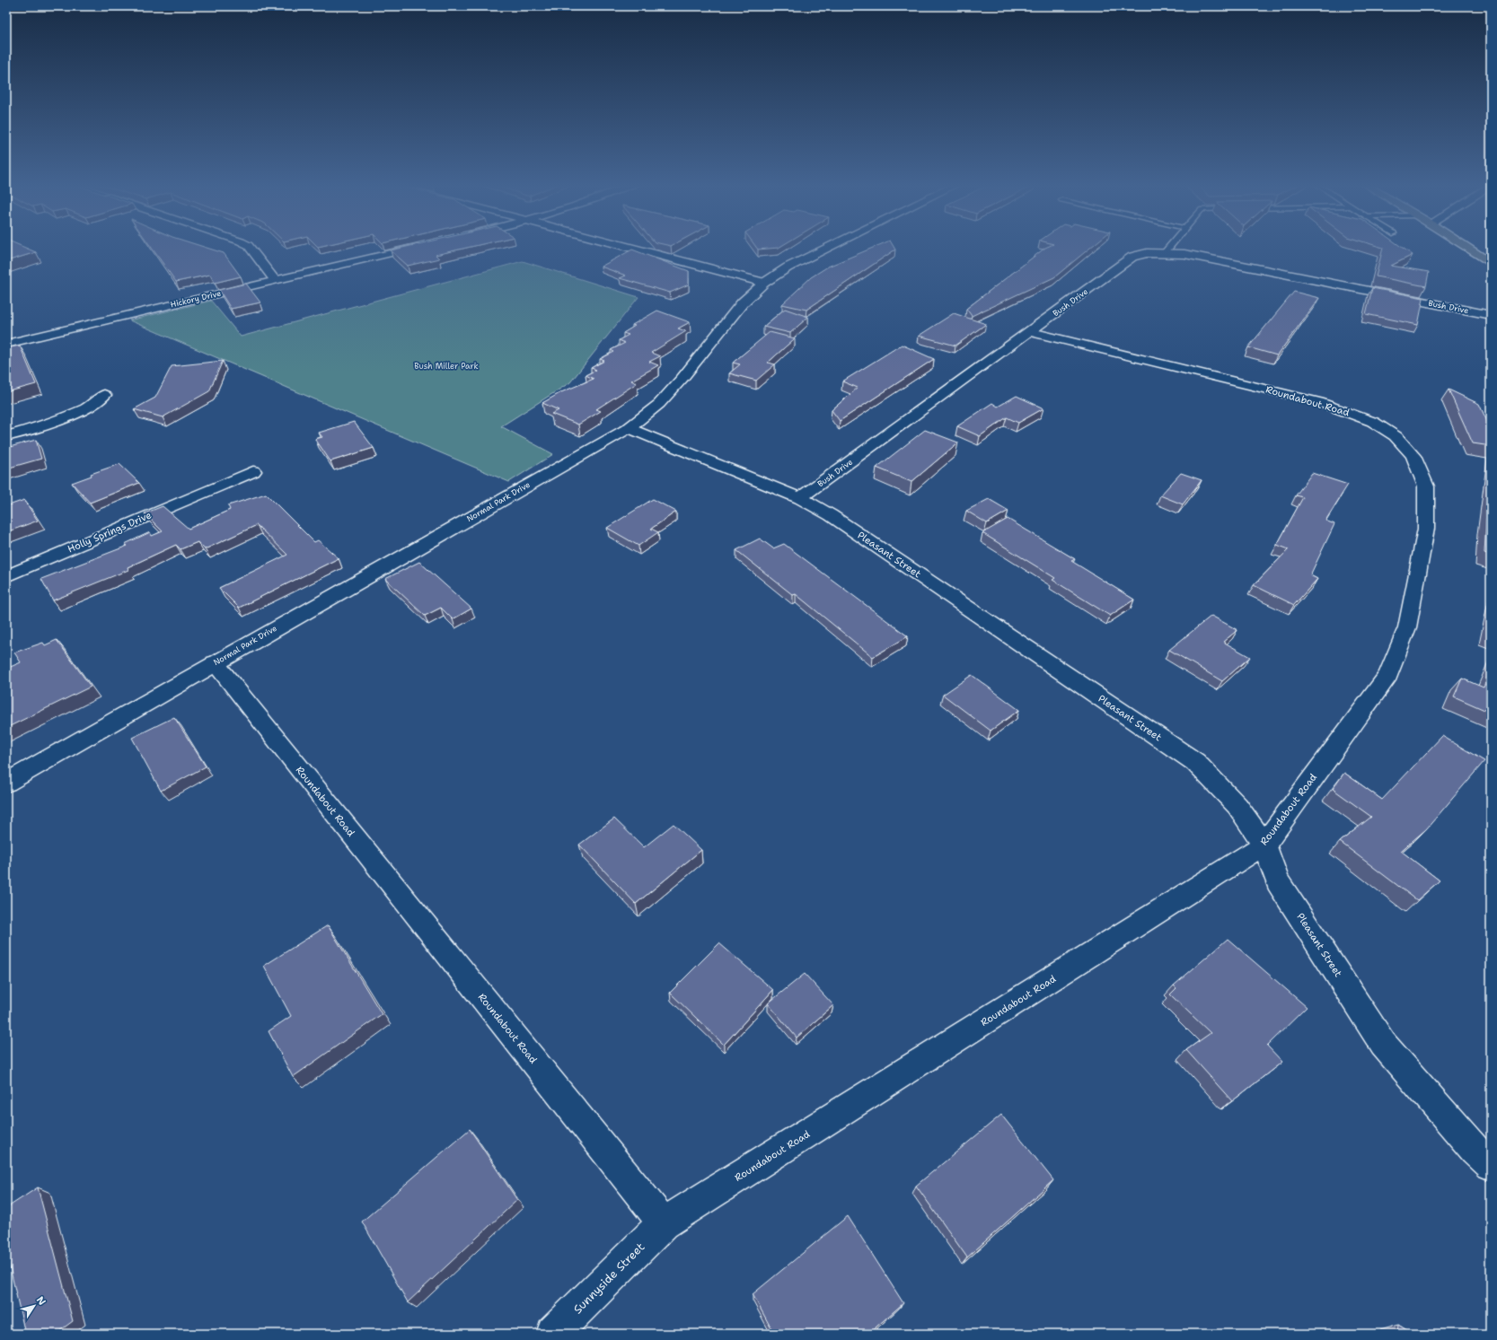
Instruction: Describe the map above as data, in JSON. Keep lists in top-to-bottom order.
{
  "streets": {
    "street": [
      "Hickory Drive",
      "Bush Drive",
      "Roundabout Road",
      "Normal Park Drive",
      "Holly Springs Drive",
      "Pleasant Street",
      "Sunnyside Street"
    ]
  },
  "crossings": [
    ["Bush Drive", "Roundabout Road"],
    ["Bush Drive", "Pleasant Street"],
    ["Roundabout Road", "Normal Park Drive"],
    ["Roundabout Road", "Pleasant Street"],
    ["Roundabout Road", "Sunnyside Street"],
    ["Normal Park Drive", "Pleasant Street"]
  ],
  "parks": ["Bush Miller Park"],
  "north": "top right"
}
